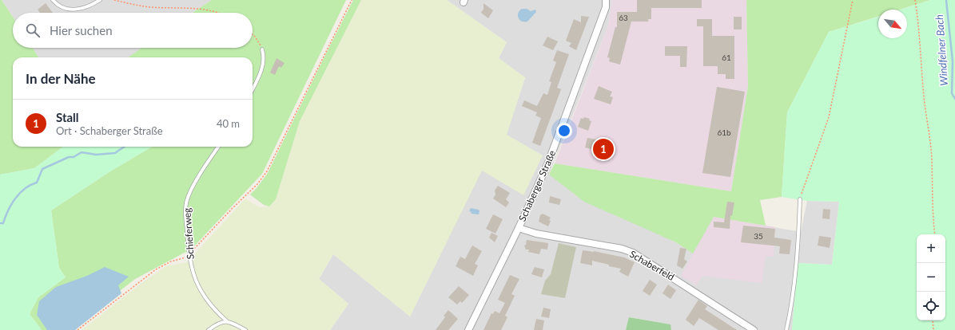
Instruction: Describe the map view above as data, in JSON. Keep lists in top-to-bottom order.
{
  "streets": {
    "street": ["Schaberger Straße", "Schaberfeld"],
    "lane": ["Schieferweg"]
  },
  "crossings": [
    ["Schaberger Straße", "Schaberfeld"]
  ],
  "water": ["Windfelner Bach"],
  "house_numbers": [
    "63",
    "61",
    "61b",
    "35"
  ],
  "north": "bottom right",
  "page": {
    "search": "Hier suchen",
    "heading": "In der Nähe",
    "list": [
      {
        "mark": "1",
        "name": "Stall",
        "note": "Ort · Schaberger Straße",
        "value": "40 m"
      }
    ],
    "pins": "1",
    "map_buttons": ["+", "−"]
  }
}
